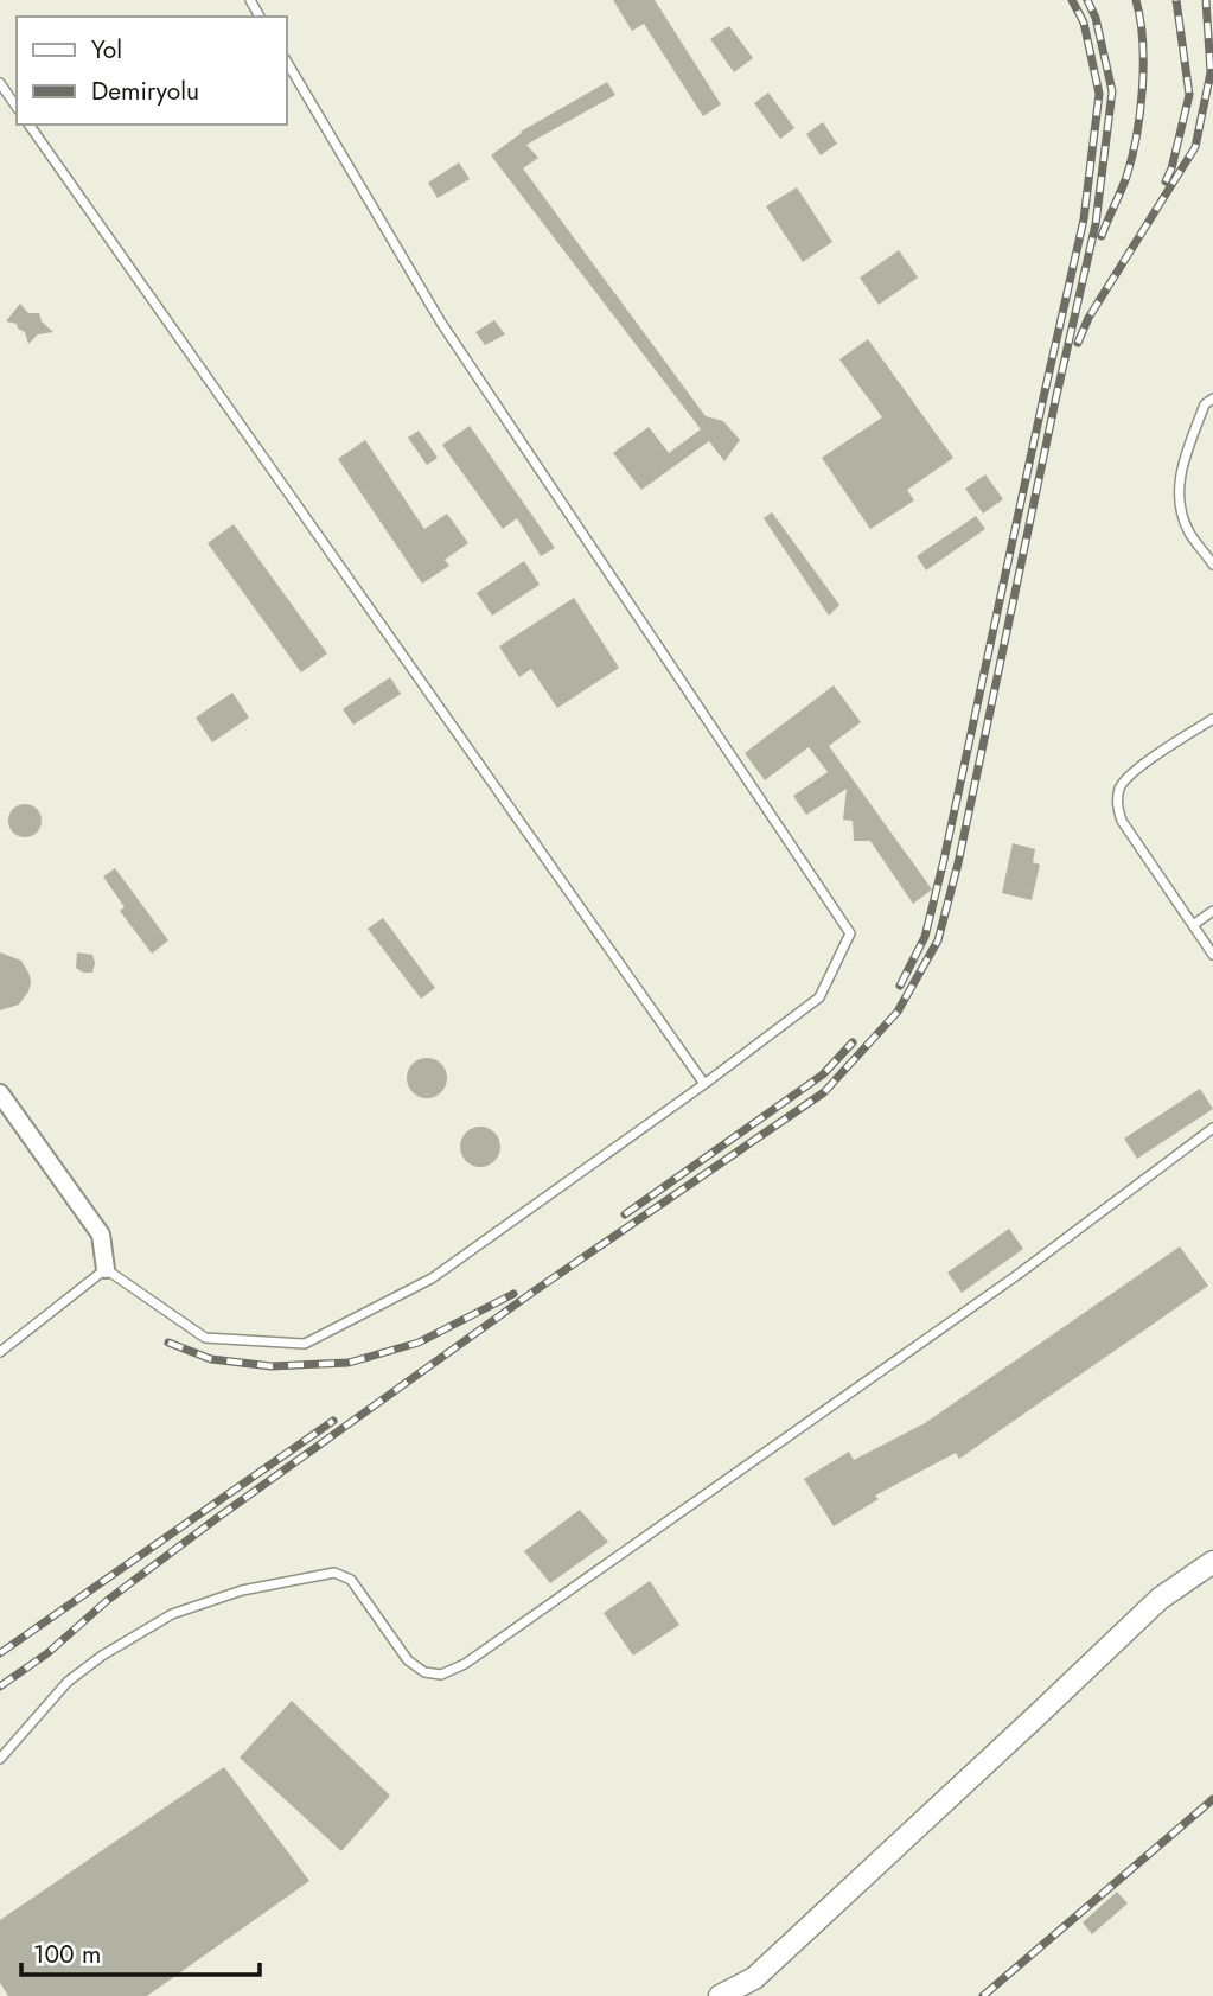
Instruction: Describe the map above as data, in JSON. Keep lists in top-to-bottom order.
{
  "legend": ["Yol", "Demiryolu"],
  "scale_bar": "100 m"
}
